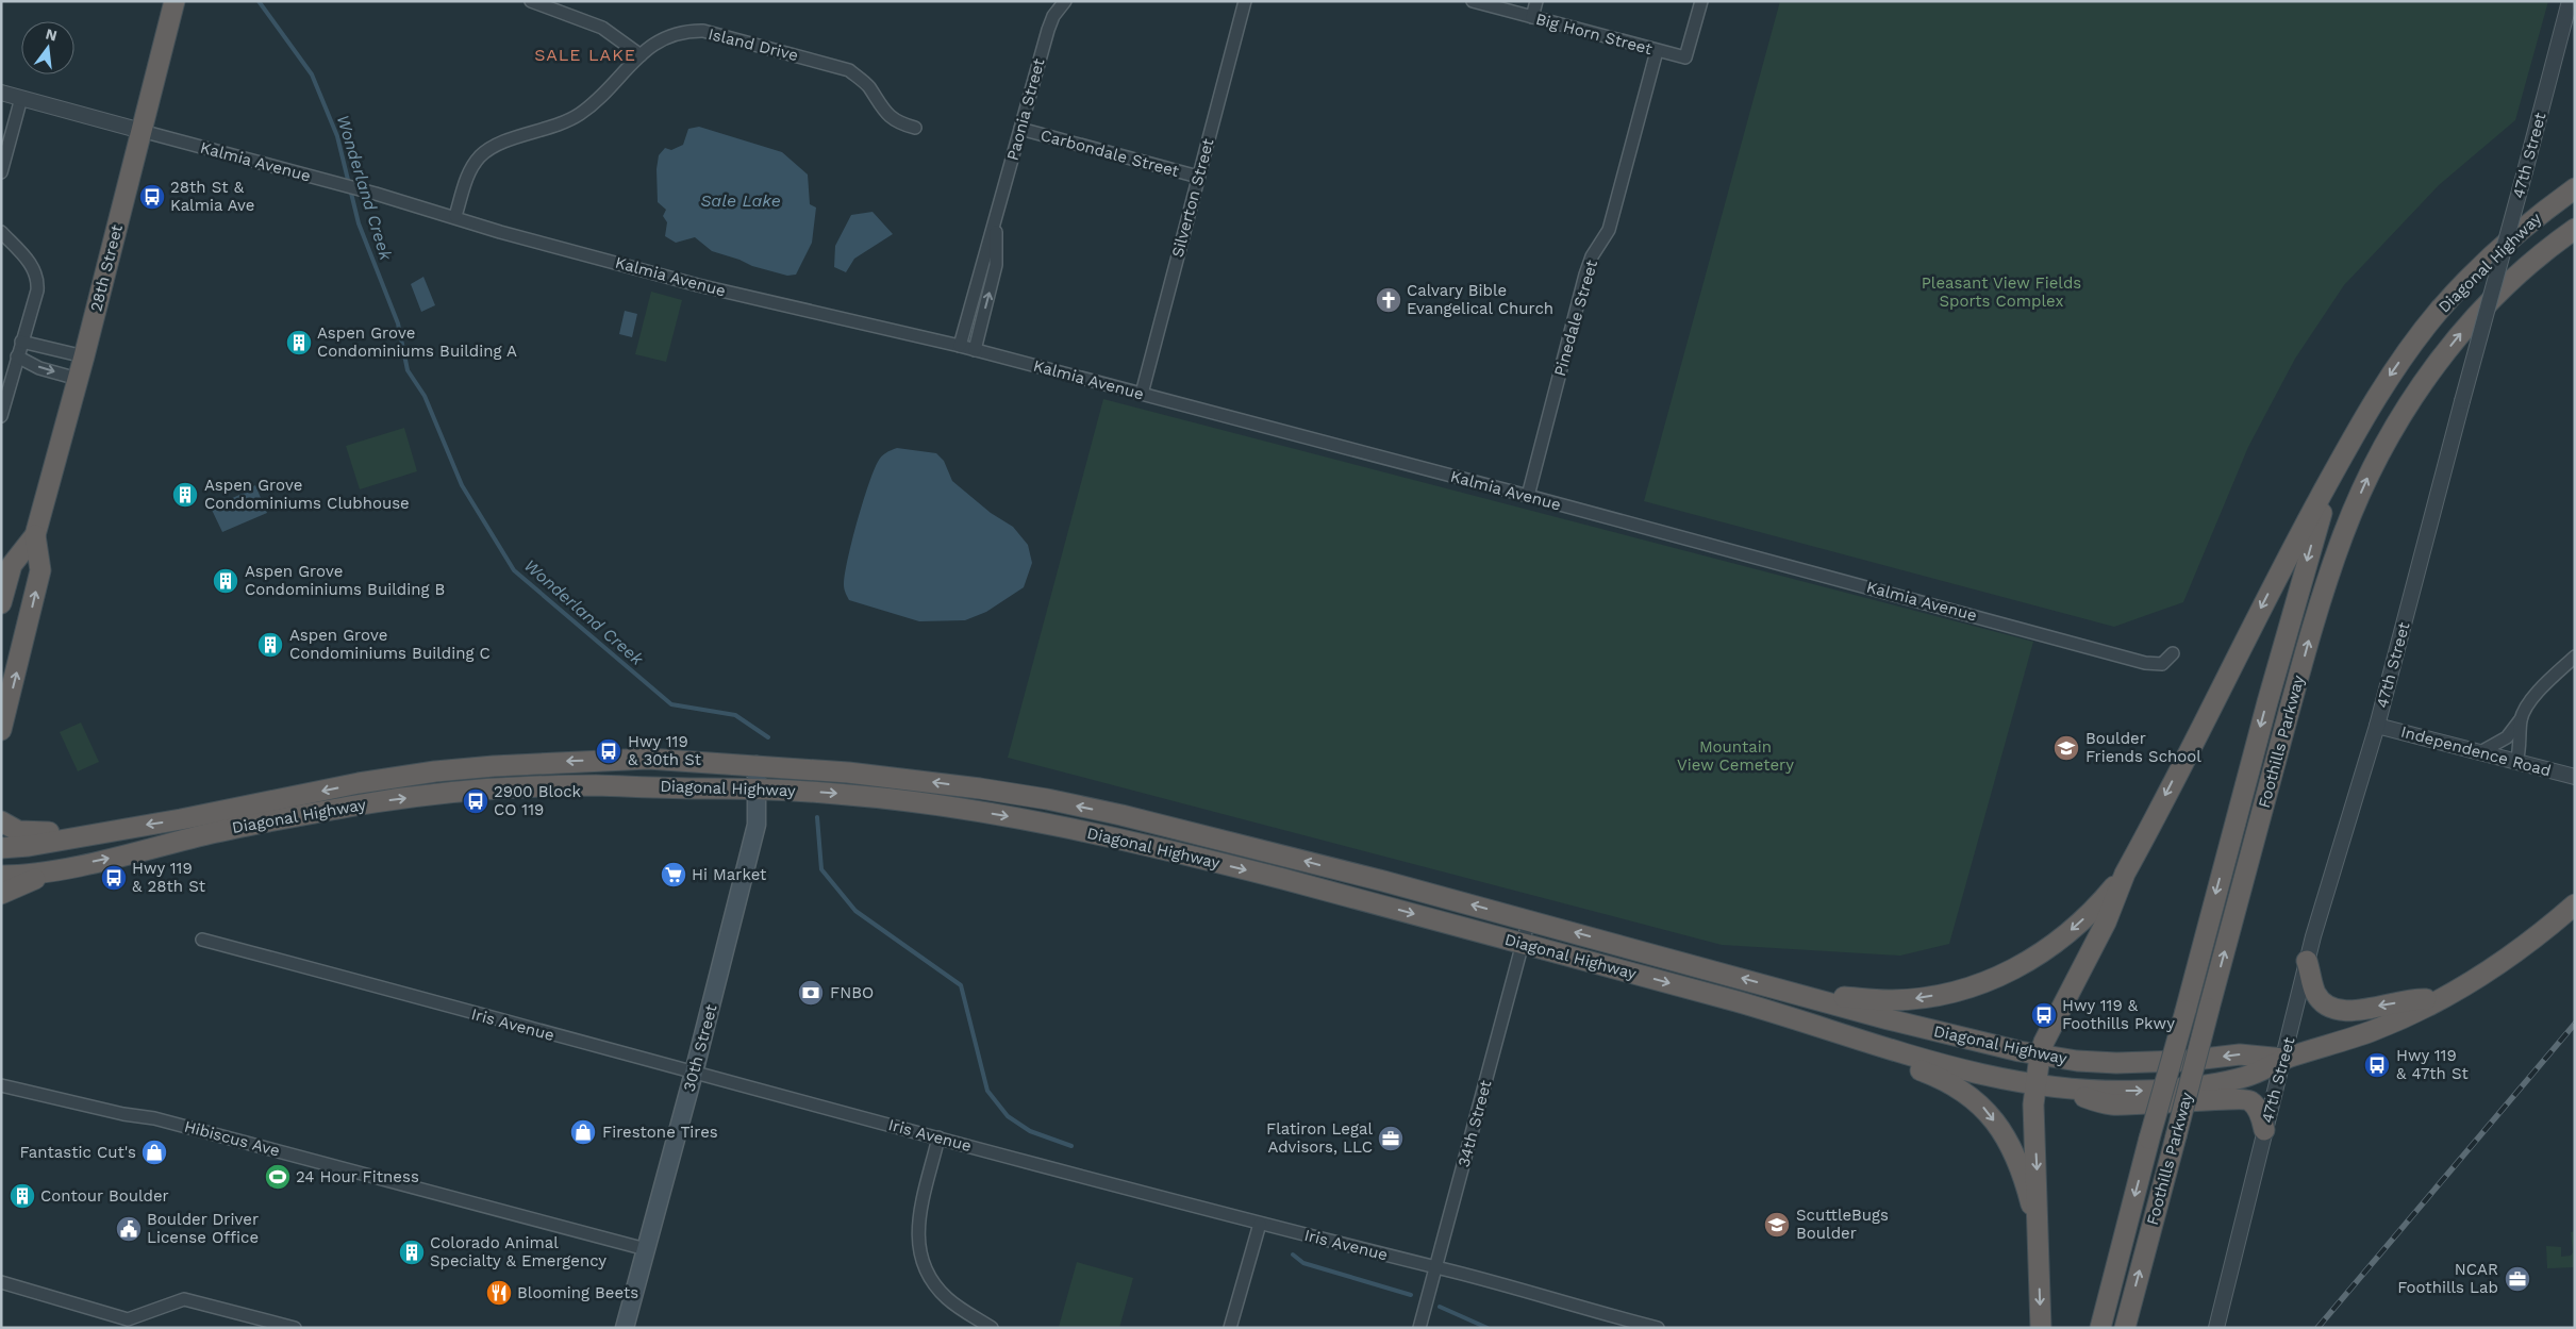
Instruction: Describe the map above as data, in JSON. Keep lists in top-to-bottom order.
{
  "streets": {
    "highway": ["Diagonal Highway", "28th Street", "Foothills Parkway"],
    "main road": ["30th Street"],
    "street": [
      "Big Horn Street",
      "Island Drive",
      "Paonia Street",
      "Carbondale Street",
      "47th Street",
      "Kalmia Avenue",
      "Silverton Street",
      "Pinedale Street",
      "Independence Road",
      "Iris Avenue",
      "34th Street",
      "Hibiscus Ave"
    ]
  },
  "crossings": [
    ["Big Horn Street", "Pinedale Street"],
    ["Island Drive", "Kalmia Avenue"],
    ["Paonia Street", "Carbondale Street"],
    ["Paonia Street", "Kalmia Avenue"],
    ["Carbondale Street", "Silverton Street"],
    ["47th Street", "Diagonal Highway"],
    ["47th Street", "Independence Road"],
    ["Kalmia Avenue", "Silverton Street"],
    ["Kalmia Avenue", "28th Street"],
    ["Kalmia Avenue", "Pinedale Street"],
    ["Diagonal Highway", "Foothills Parkway"],
    ["Diagonal Highway", "30th Street"],
    ["Diagonal Highway", "34th Street"],
    ["Iris Avenue", "30th Street"],
    ["Iris Avenue", "34th Street"],
    ["30th Street", "Hibiscus Ave"]
  ],
  "districts": ["SALE LAKE"],
  "water": ["Wonderland Creek", "Sale Lake"],
  "parks": ["Pleasant View Fields Sports Complex", "Mountain View Cemetery"],
  "places": {
    "bus stop": [
      "28th St & Kalmia Ave",
      "Hwy 119 & 30th St",
      "2900 Block CO 119",
      "Hwy 119 & 28th St",
      "Hwy 119 & Foothills Pkwy",
      "Hwy 119 & 47th St"
    ],
    "church": ["Calvary Bible Evangelical Church"],
    "building": [
      "Aspen Grove Condominiums Building A",
      "Aspen Grove Condominiums Clubhouse",
      "Aspen Grove Condominiums Building B",
      "Aspen Grove Condominiums Building C",
      "Contour Boulder",
      "Colorado Animal Specialty & Emergency"
    ],
    "school or university": ["Boulder Friends School", "ScuttleBugs Boulder"],
    "supermarket": ["Hi Market"],
    "bank": ["FNBO"],
    "shop": ["Firestone Tires", "Fantastic Cut's"],
    "office": ["Flatiron Legal Advisors, LLC", "NCAR Foothills Lab"],
    "sports": ["24 Hour Fitness"],
    "public building": ["Boulder Driver License Office"],
    "restaurant": ["Blooming Beets"]
  },
  "north": "top"
}
